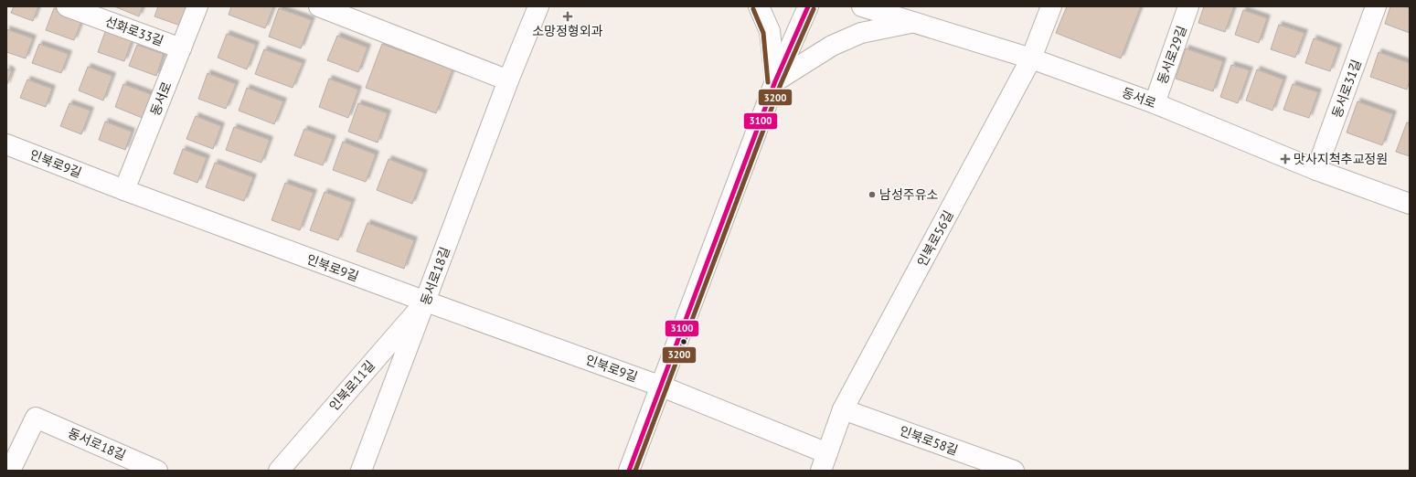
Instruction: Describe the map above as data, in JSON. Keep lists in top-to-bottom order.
{
  "streets": {
    "street": [
      "선화로33길",
      "동서로29길",
      "동서로31길",
      "동서로",
      "인북로9길",
      "인북로56길",
      "동서로18길",
      "인북로11길",
      "인북로58길"
    ]
  },
  "crossings": [
    ["선화로33길", "동서로"],
    ["동서로29길", "동서로"],
    ["동서로31길", "동서로"],
    ["동서로", "인북로9길"],
    ["동서로", "인북로56길"],
    ["인북로9길", "동서로18길"],
    ["인북로9길", "인북로11길"],
    ["인북로56길", "인북로58길"],
    ["동서로18길", "인북로11길"]
  ],
  "places": {
    "health": ["소망정형외과", "맛사지척추교정원"],
    "other": ["남성주유소"]
  },
  "lines": ["transit line 3100", "transit line 3200"]
}
